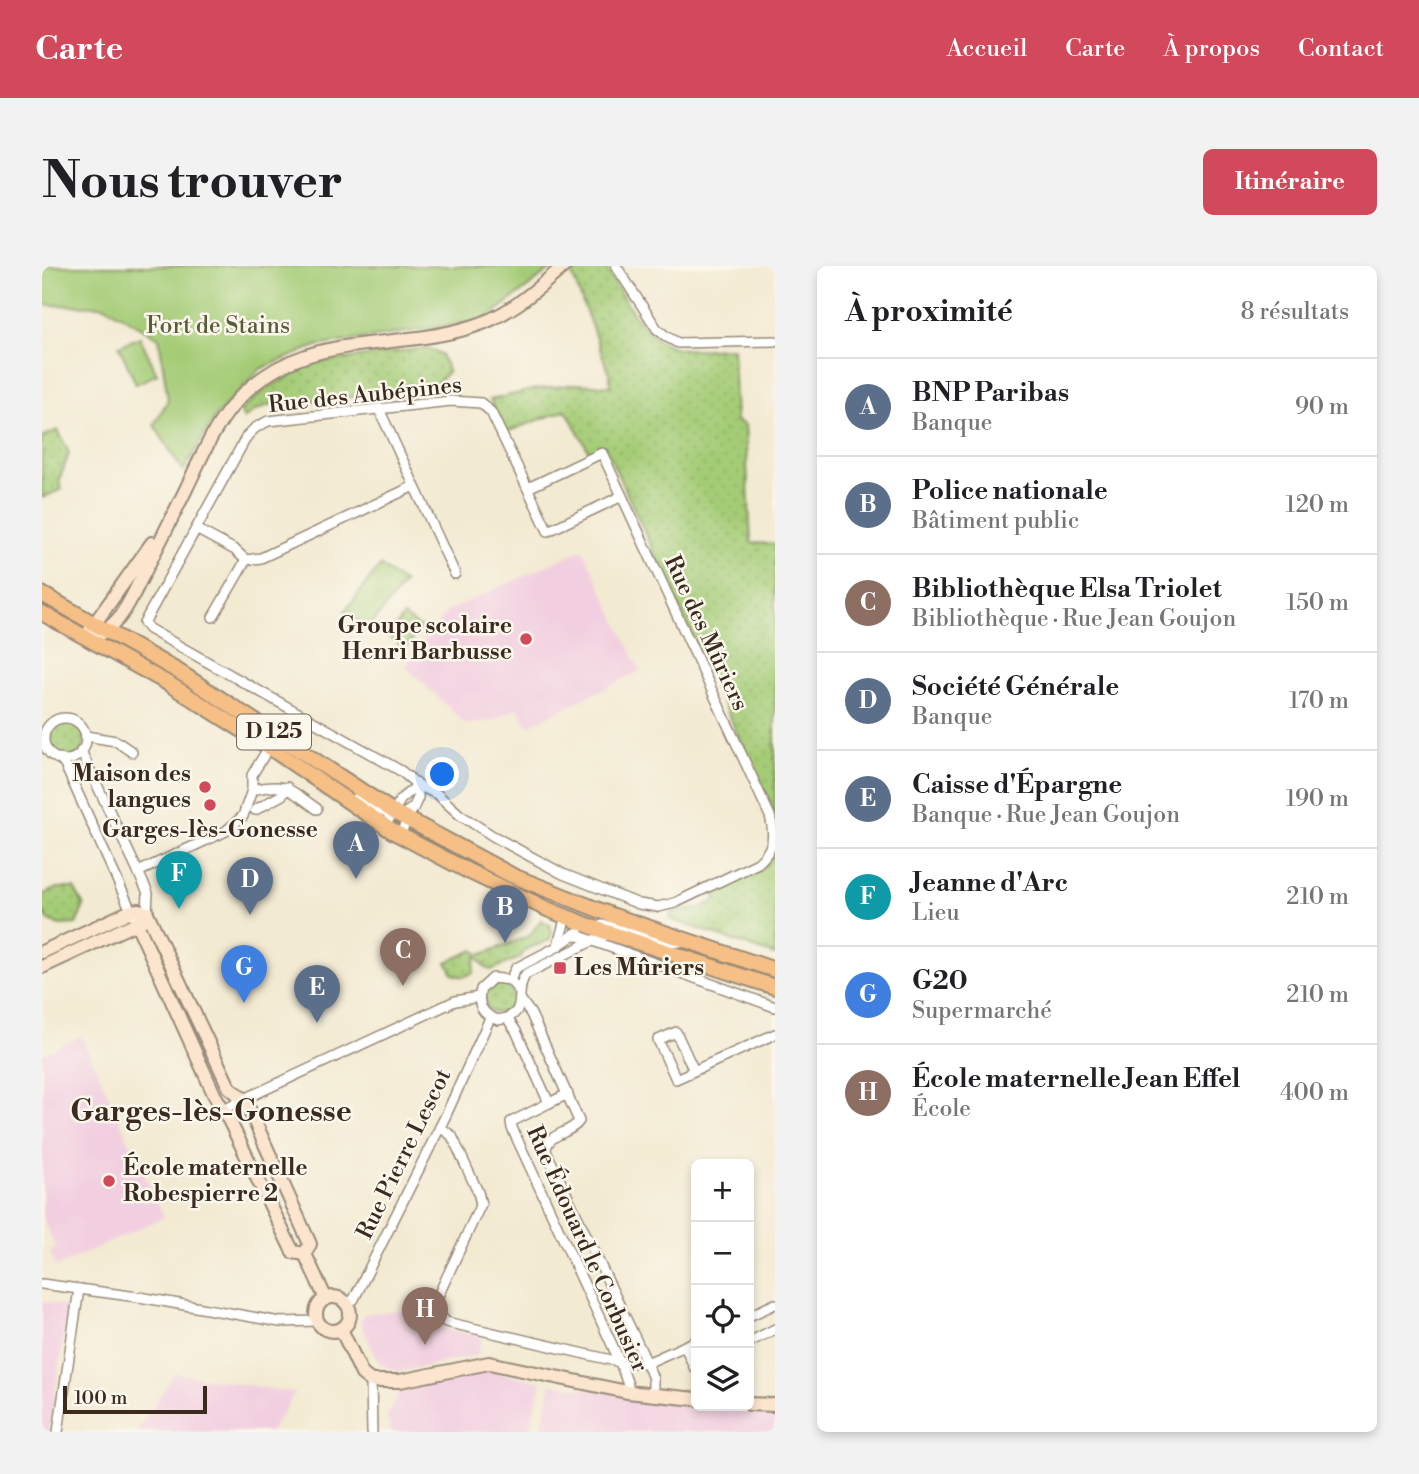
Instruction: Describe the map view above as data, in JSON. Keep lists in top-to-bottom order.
{
  "streets": {
    "main road": ["D 125"],
    "street": [
      "Rue des Aubépines",
      "Rue des Mûriers",
      "Rue Pierre Lescot",
      "Rue Édouard le Corbusier"
    ]
  },
  "crossings": [
    ["Rue des Aubépines", "Rue des Mûriers"],
    ["Rue Pierre Lescot", "Rue Édouard le Corbusier"]
  ],
  "districts": ["Garges-lès-Gonesse"],
  "parks": ["Fort de Stains"],
  "places": {
    "other": [
      "Groupe scolaire Henri Barbusse",
      "Maison des langues",
      "Garges-lès-Gonesse",
      "École maternelle Robespierre 2"
    ],
    "transit": ["Les Mûriers"]
  },
  "scale_bar": "100 m",
  "page": {
    "header": "Carte",
    "nav": [
      "Accueil",
      "Carte",
      "À propos",
      "Contact"
    ],
    "buttons": "Itinéraire",
    "title": "Nous trouver",
    "heading": ["À proximité", "8 résultats"],
    "list": [
      {
        "mark": "A",
        "name": "BNP Paribas",
        "note": "Banque",
        "value": "90 m"
      },
      {
        "mark": "B",
        "name": "Police nationale",
        "note": "Bâtiment public",
        "value": "120 m"
      },
      {
        "mark": "C",
        "name": "Bibliothèque Elsa Triolet",
        "note": "Bibliothèque · Rue Jean Goujon",
        "value": "150 m"
      },
      {
        "mark": "D",
        "name": "Société Générale",
        "note": "Banque",
        "value": "170 m"
      },
      {
        "mark": "E",
        "name": "Caisse d'Épargne",
        "note": "Banque · Rue Jean Goujon",
        "value": "190 m"
      },
      {
        "mark": "F",
        "name": "Jeanne d'Arc",
        "note": "Lieu",
        "value": "210 m"
      },
      {
        "mark": "G",
        "name": "G20",
        "note": "Supermarché",
        "value": "210 m"
      },
      {
        "mark": "H",
        "name": "École maternelle Jean Effel",
        "note": "École",
        "value": "400 m"
      }
    ],
    "pins": [
      "A",
      "F",
      "D",
      "B",
      "C",
      "G",
      "E",
      "H"
    ],
    "map_buttons": ["+", "−"],
    "scale": "100 m"
  }
}
